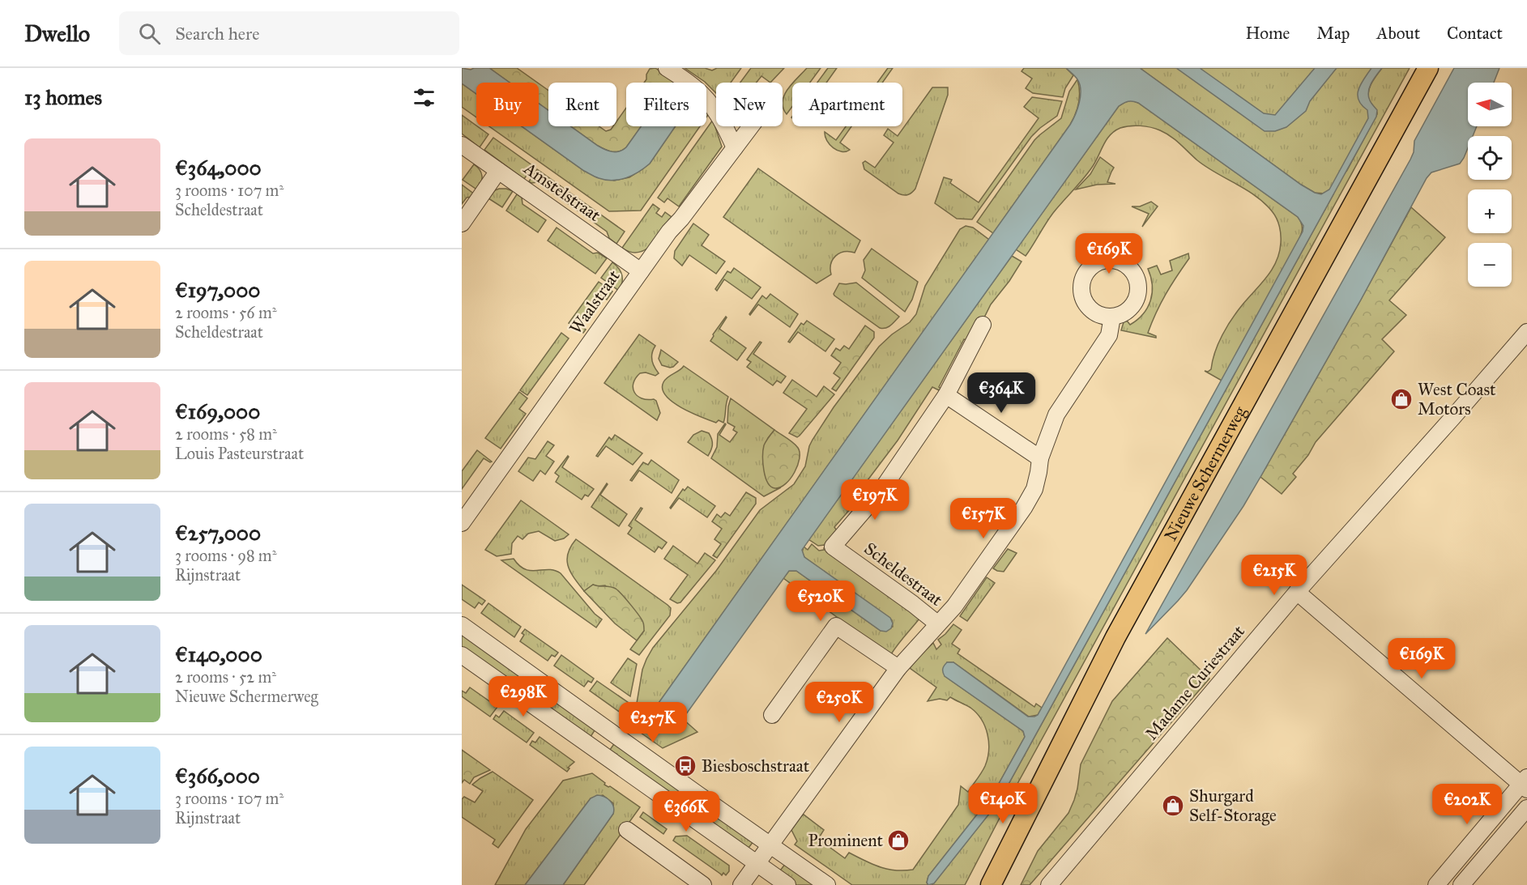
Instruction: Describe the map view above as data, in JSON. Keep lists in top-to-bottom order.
{
  "streets": {
    "main road": ["Nieuwe Schermerweg"],
    "street": [
      "Amstelstraat",
      "Waalstraat",
      "Scheldestraat",
      "Madame Curiestraat"
    ]
  },
  "crossings": [
    ["Amstelstraat", "Waalstraat"]
  ],
  "places": {
    "shop": ["West Coast Motors", "Shurgard Self-Storage", "Prominent"],
    "bus stop": ["Biesboschstraat"]
  },
  "north": "left",
  "page": {
    "header": "Dwello",
    "search": "Search here",
    "nav": [
      "Home",
      "Map",
      "About",
      "Contact"
    ],
    "heading": "13 homes",
    "map_buttons": ["+", "−"],
    "chip": [
      "Buy",
      "Rent",
      "Filters",
      "New",
      "Apartment"
    ],
    "list": [
      {
        "name": "€364,000",
        "note": "3 rooms · 107 m² · Scheldestraat"
      },
      {
        "name": "€197,000",
        "note": "2 rooms · 56 m² · Scheldestraat"
      },
      {
        "name": "€169,000",
        "note": "2 rooms · 58 m² · Louis Pasteurstraat"
      },
      {
        "name": "€257,000",
        "note": "3 rooms · 98 m² · Rijnstraat"
      },
      {
        "name": "€140,000",
        "note": "2 rooms · 52 m² · Nieuwe Schermerweg"
      },
      {
        "name": "€366,000",
        "note": "3 rooms · 107 m² · Rijnstraat"
      }
    ],
    "price": [
      "€169K",
      "€364K",
      "€197K",
      "€157K",
      "€215K",
      "€520K",
      "€169K",
      "€298K",
      "€250K",
      "€257K",
      "€140K",
      "€202K",
      "€366K"
    ]
  }
}
